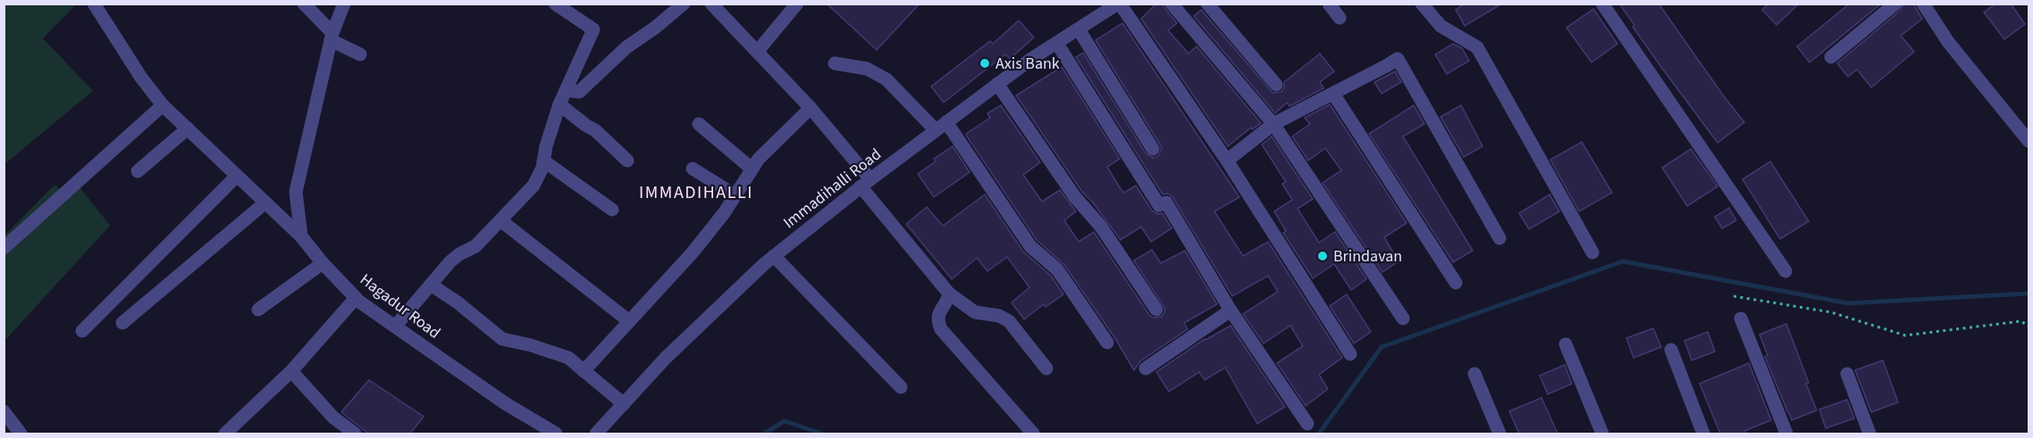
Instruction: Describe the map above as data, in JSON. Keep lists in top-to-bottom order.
{
  "streets": {
    "street": ["Immadihalli Road", "Hagadur Road"]
  },
  "districts": ["IMMADIHALLI"],
  "places": ["Axis Bank", "Brindavan"]
}
